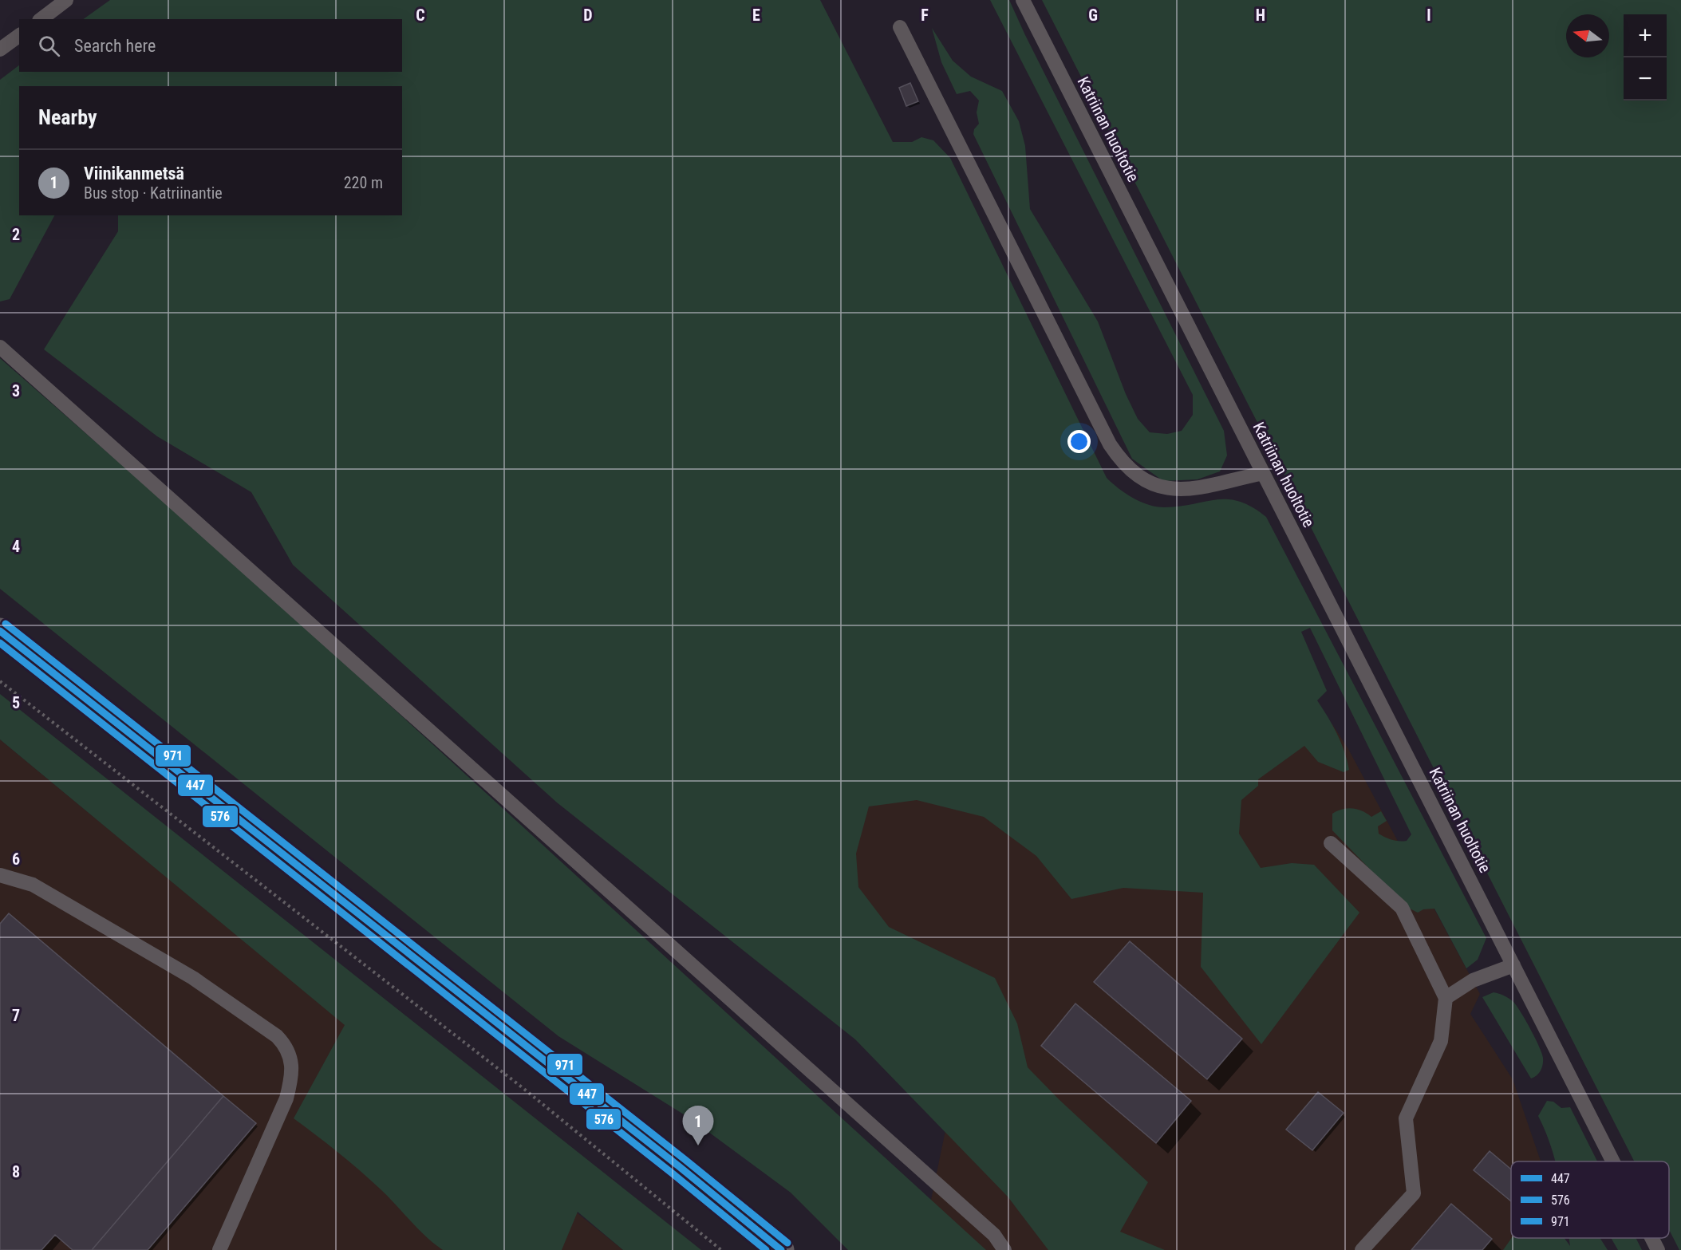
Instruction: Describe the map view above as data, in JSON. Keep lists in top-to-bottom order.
{
  "streets": {
    "lane": ["Katriinan huoltotie"]
  },
  "lines": ["transit line 971", "transit line 447", "transit line 576"],
  "legend": ["447", "576", "971"],
  "north": "left",
  "page": {
    "map_buttons": ["+", "−"],
    "search": "Search here",
    "heading": "Nearby",
    "list": [
      {
        "mark": "1",
        "name": "Viinikanmetsä",
        "note": "Bus stop · Katriinantie",
        "value": "220 m"
      }
    ],
    "pins": "1"
  },
  "grid": {
    "columns": [
      "C",
      "D",
      "E",
      "F",
      "G",
      "H",
      "I"
    ],
    "rows": [
      "2",
      "3",
      "4",
      "5",
      "6",
      "7",
      "8"
    ]
  }
}
